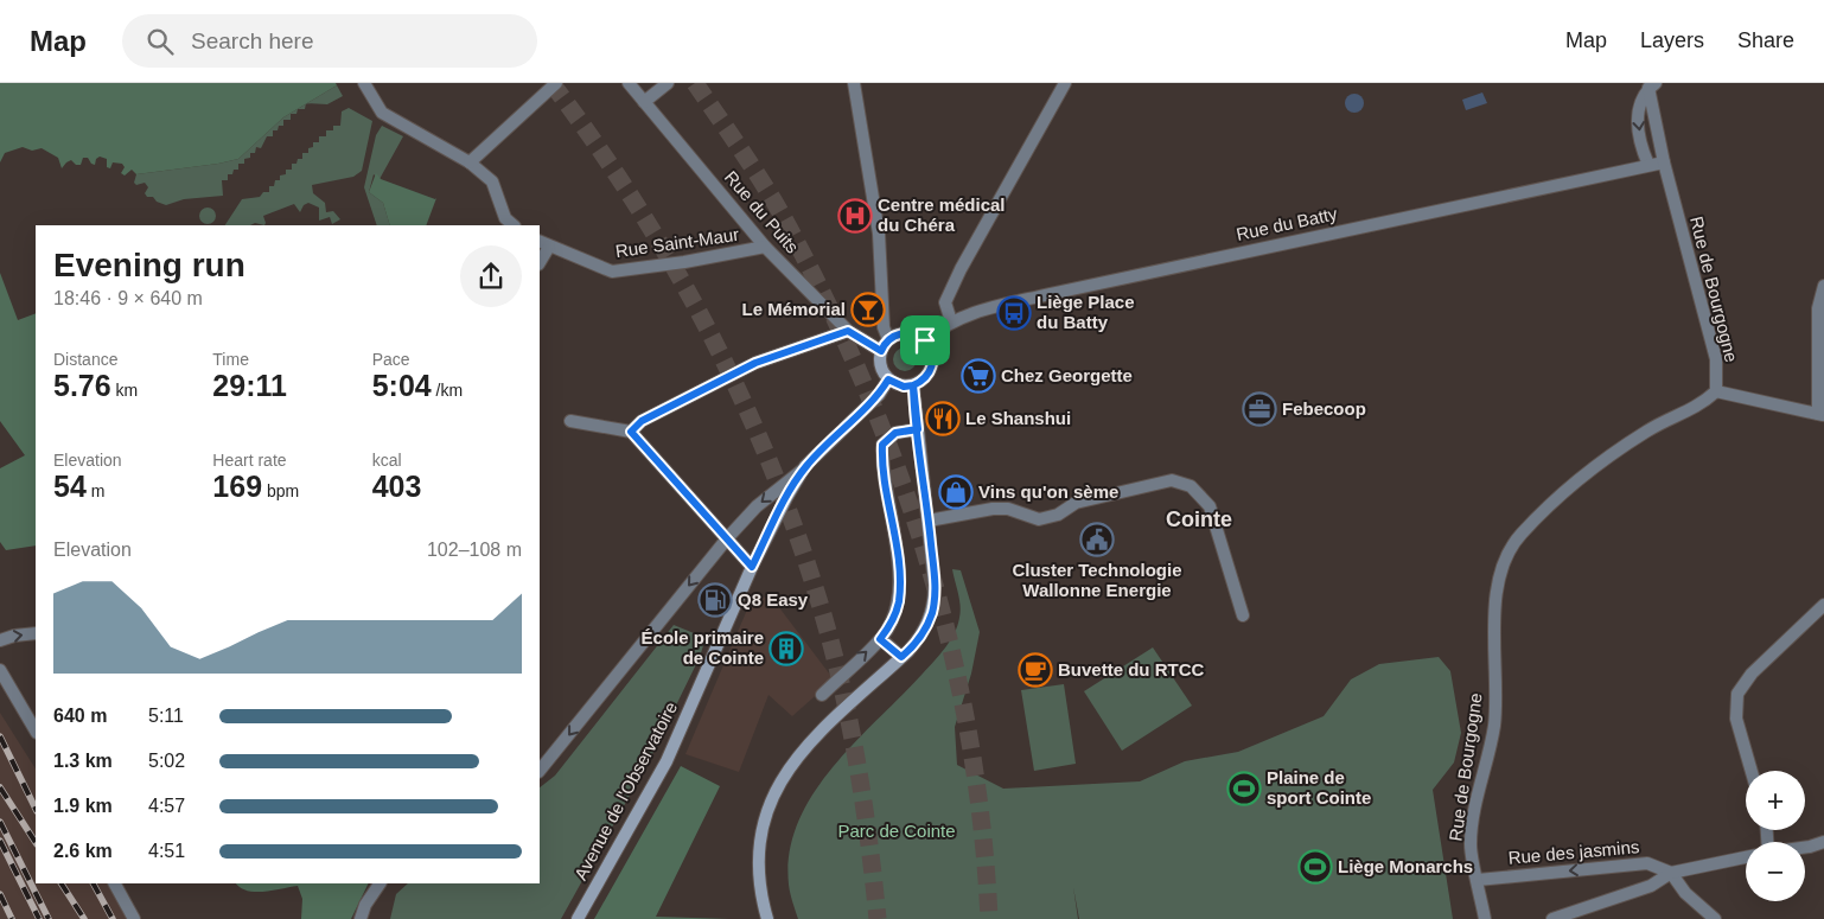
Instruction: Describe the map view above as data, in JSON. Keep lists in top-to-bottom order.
{
  "streets": {
    "street": [
      "Rue du Puits",
      "Rue du Batty",
      "Rue Saint-Maur",
      "Rue de Bourgogne",
      "Avenue de l'Observatoire",
      "Rue des jasmins"
    ]
  },
  "crossings": [
    ["Rue du Puits", "Rue du Batty"],
    ["Rue du Puits", "Rue Saint-Maur"],
    ["Rue du Puits", "Avenue de l'Observatoire"],
    ["Rue du Batty", "Rue de Bourgogne"],
    ["Rue du Batty", "Avenue de l'Observatoire"],
    ["Rue de Bourgogne", "Rue des jasmins"]
  ],
  "districts": ["Cointe"],
  "parks": ["Parc de Cointe"],
  "places": {
    "hospital": ["Centre médical du Chéra"],
    "bar": ["Le Mémorial"],
    "bus stop": ["Liège Place du Batty"],
    "supermarket": ["Chez Georgette"],
    "office": ["Febecoop"],
    "restaurant": ["Le Shanshui"],
    "shop": ["Vins qu'on sème"],
    "public building": ["Cluster Technologie Wallonne Energie"],
    "fuel station": ["Q8 Easy"],
    "building": ["École primaire de Cointe"],
    "cafe": ["Buvette du RTCC"],
    "sports": ["Plaine de sport Cointe", "Liège Monarchs"]
  },
  "page": {
    "header": "Map",
    "search": "Search here",
    "nav": ["Map", "Layers", "Share"],
    "heading": ["Evening run", "18:46 · 9 × 640 m"],
    "stats": [
      ["Distance", "5.76 km"],
      ["Time", "29:11"],
      ["Pace", "5:04 /km"],
      ["Elevation", "54 m"],
      ["Heart rate", "169 bpm"],
      ["kcal", "403"]
    ],
    "chart": ["Elevation", "102–108 m"],
    "list": [
      {
        "name": "640 m",
        "note": "5:11"
      },
      {
        "name": "1.3 km",
        "note": "5:02"
      },
      {
        "name": "1.9 km",
        "note": "4:57"
      },
      {
        "name": "2.6 km",
        "note": "4:51"
      }
    ],
    "map_buttons": ["+", "−"]
  }
}
